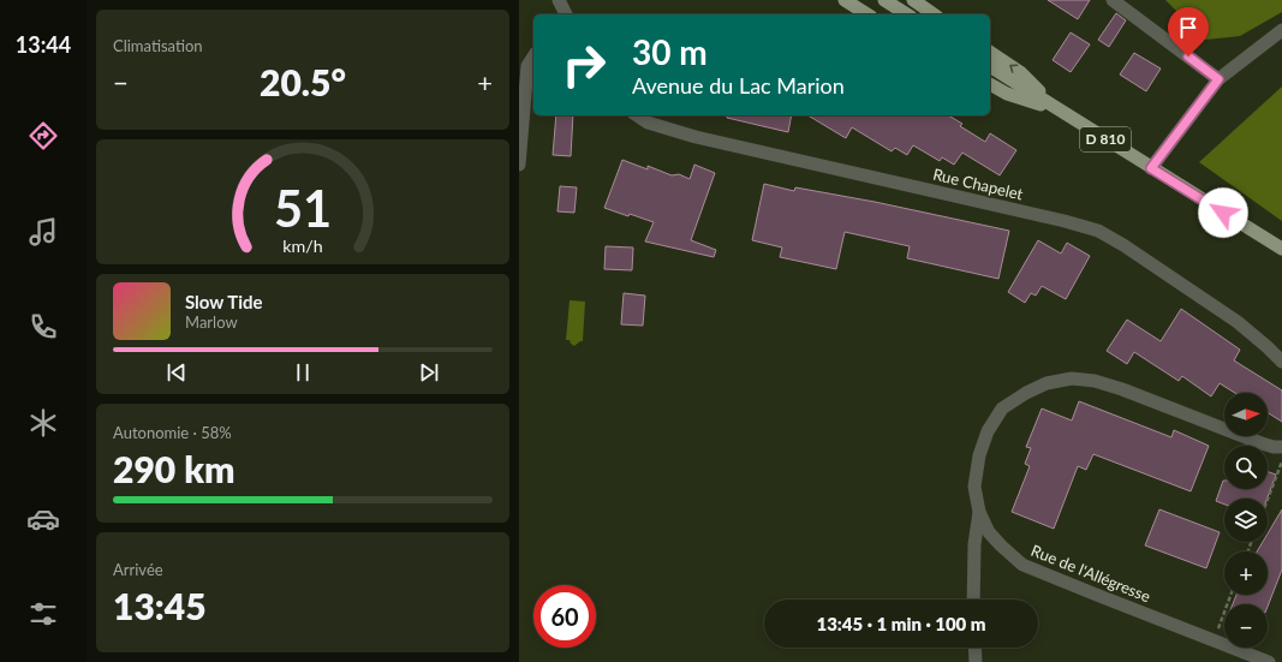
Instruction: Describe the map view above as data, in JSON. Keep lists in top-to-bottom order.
{
  "streets": {
    "main road": ["D 810"],
    "street": ["Rue Chapelet", "Rue de l'Allégresse"]
  },
  "north": "right",
  "page": {
    "tabs": "13:44",
    "tile": [
      "Climatisation",
      ["Autonomie · 58%", "290 km"],
      ["Arrivée", "13:45"]
    ],
    "turn": ["30 m", "Avenue du Lac Marion"],
    "heat": ["−", "20.5°", "+"],
    "song": ["Slow Tide", "Marlow"],
    "map_buttons": ["+", "−"],
    "limit": "60",
    "trip": "13:45 · 1 min · 100 m",
    "gauge": ["51", "km/h"]
  }
}
